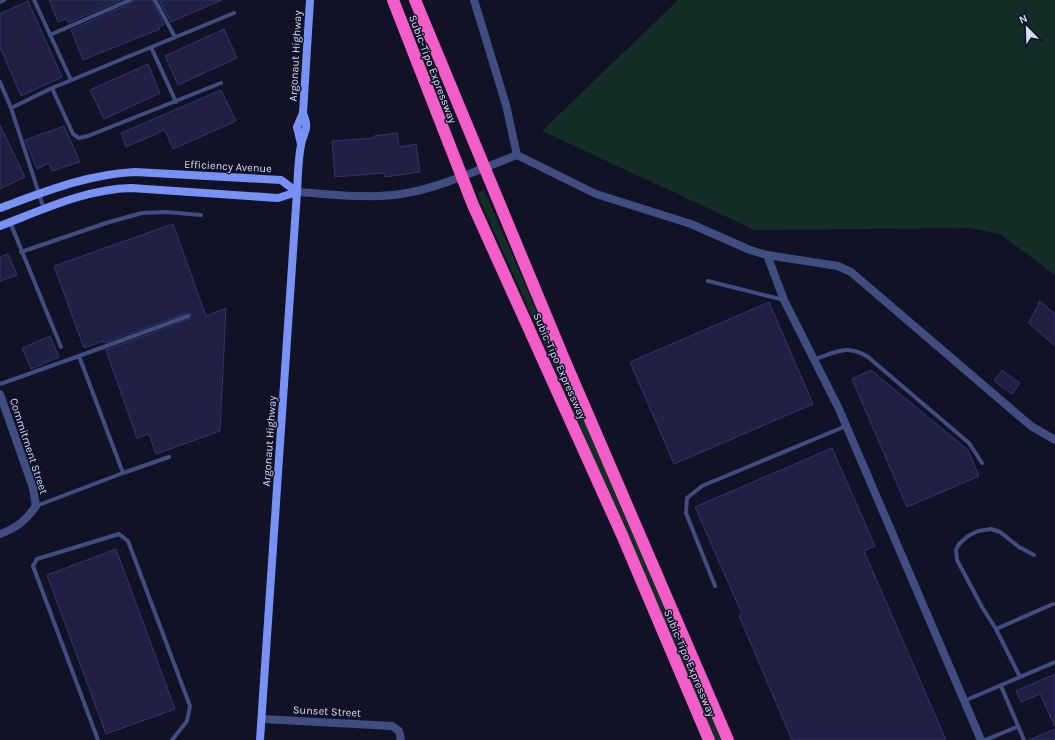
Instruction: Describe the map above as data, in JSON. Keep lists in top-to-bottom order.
{
  "streets": {
    "highway": ["Subic-Tipo Expressway"],
    "street": [
      "Argonaut Highway",
      "Efficiency Avenue",
      "Commitment Street",
      "Sunset Street"
    ]
  },
  "crossings": [
    ["Argonaut Highway", "Efficiency Avenue"],
    ["Argonaut Highway", "Sunset Street"]
  ],
  "north": "top left"
}
